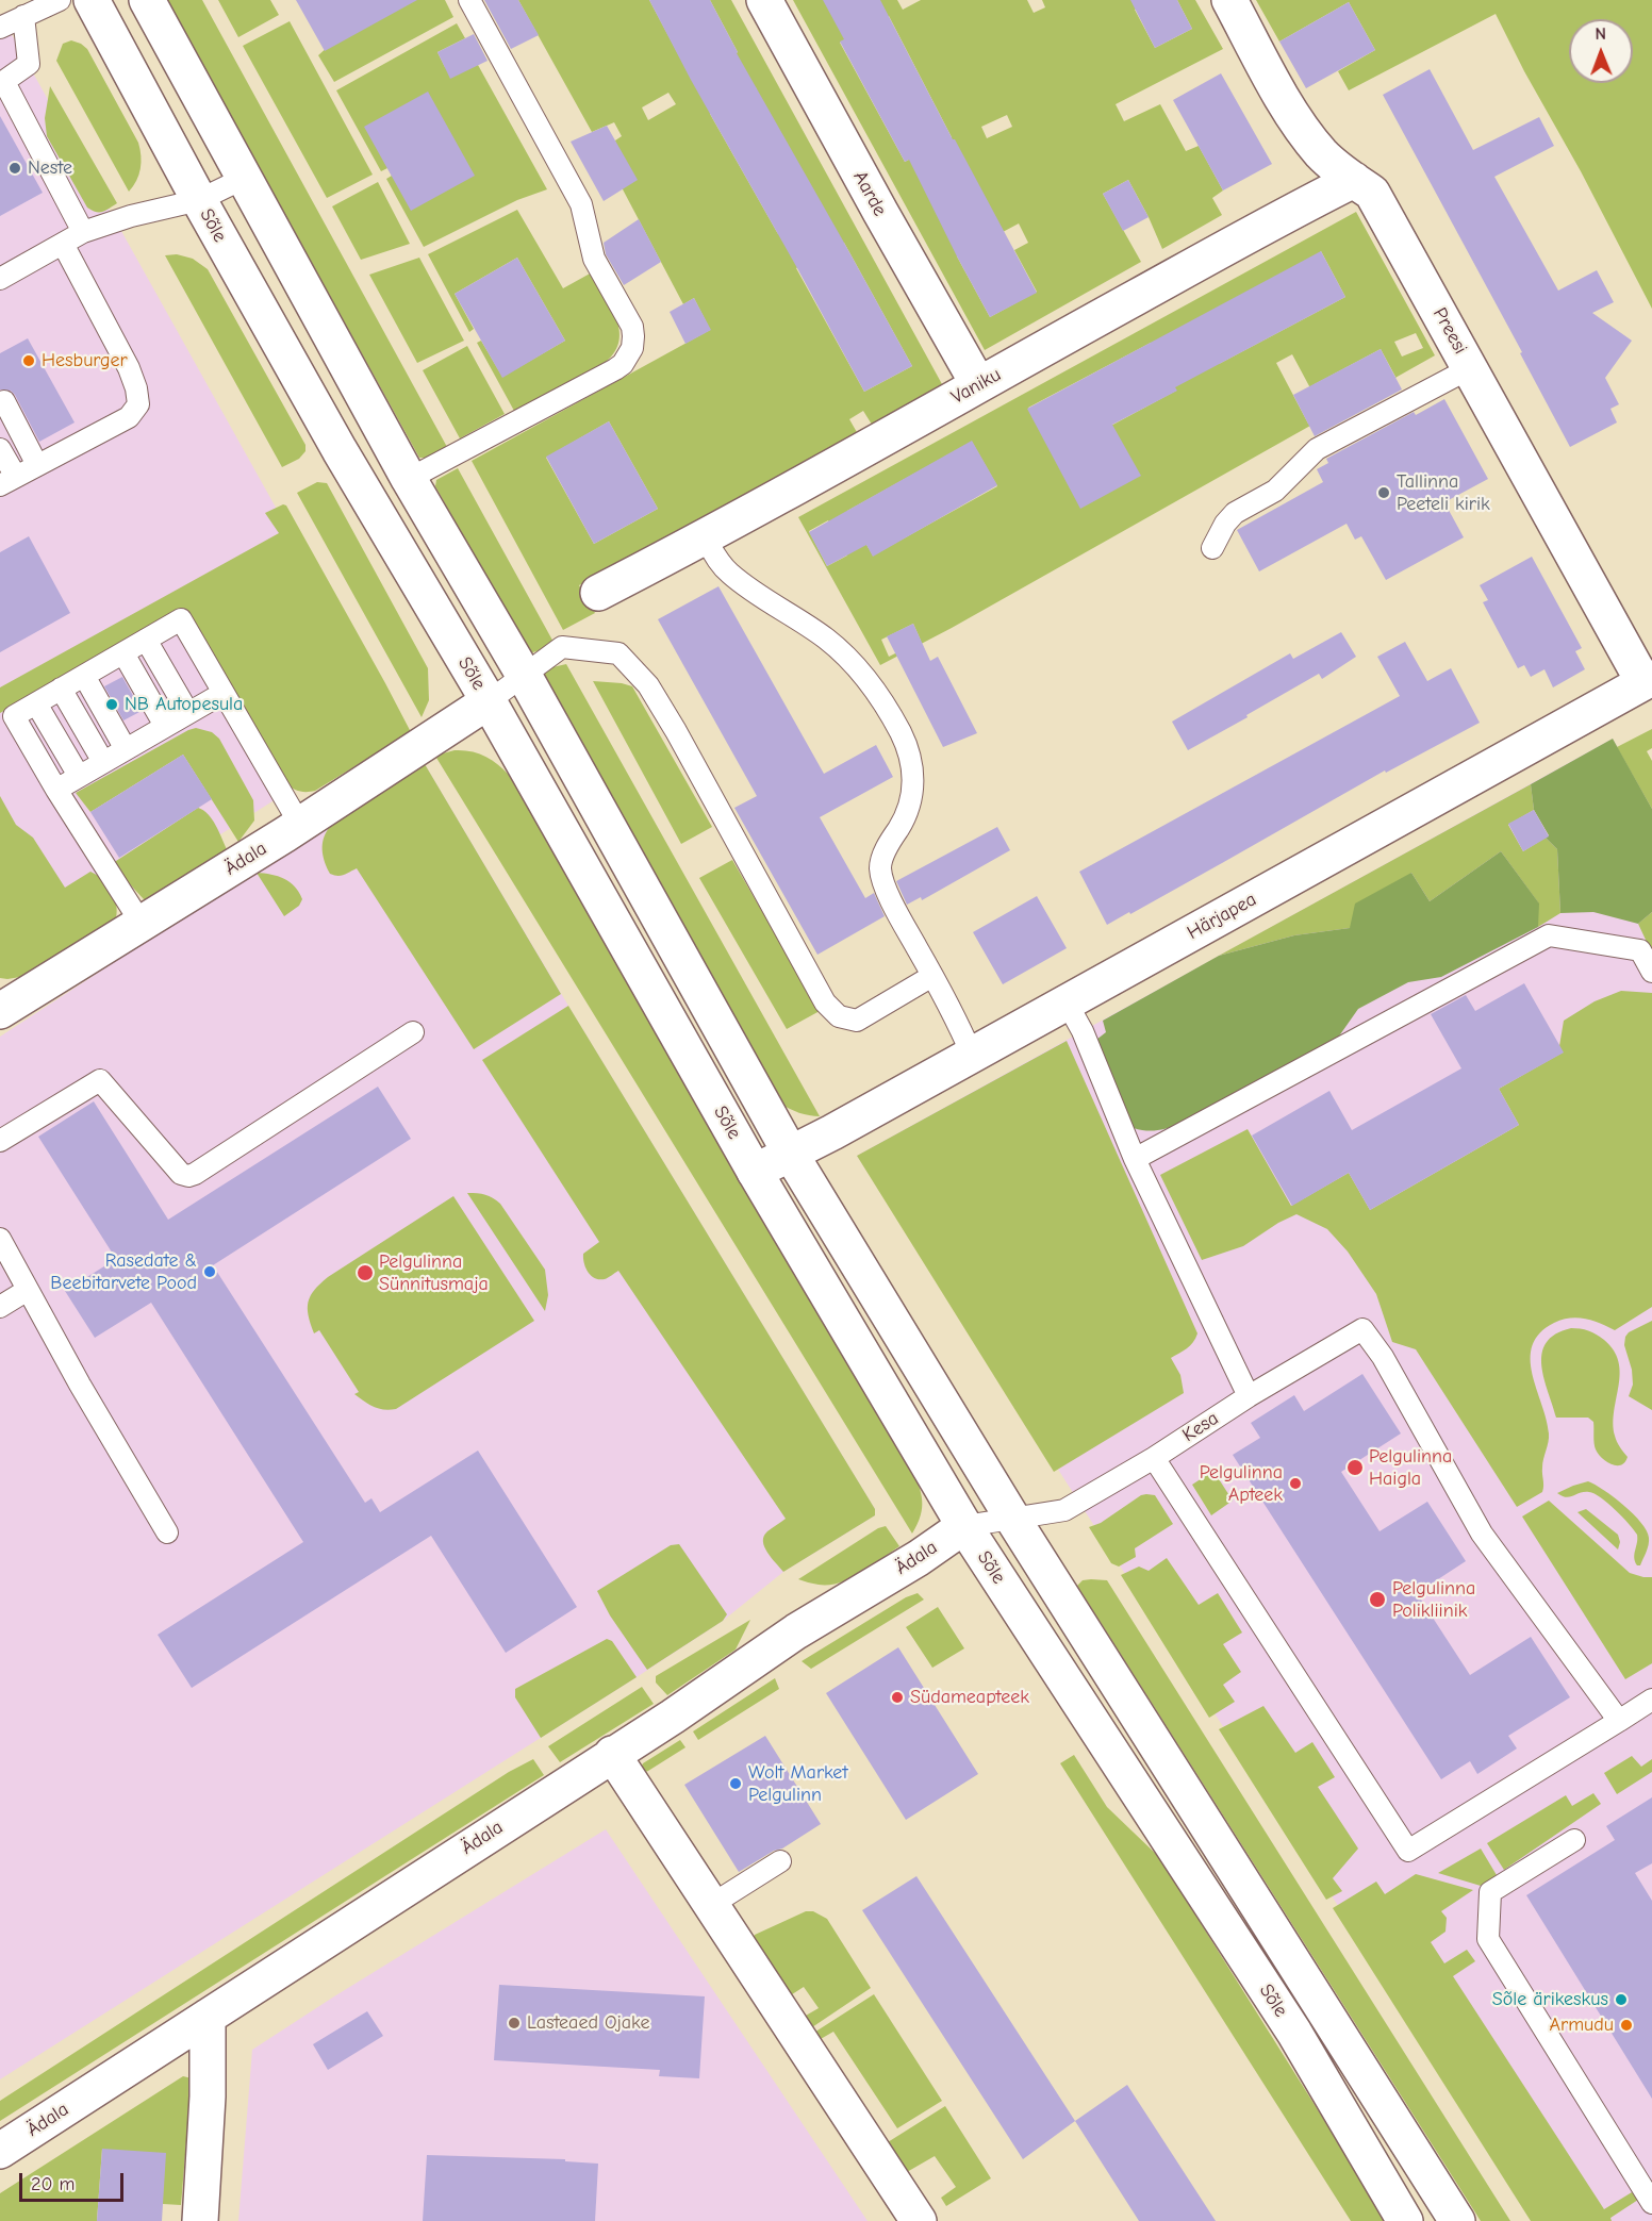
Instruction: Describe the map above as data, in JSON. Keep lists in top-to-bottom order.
{
  "streets": {
    "street": [
      "Aarde",
      "Sõle",
      "Preesi",
      "Vaniku",
      "Ädala",
      "Härjapea"
    ],
    "lane": ["Kesa"]
  },
  "crossings": [
    ["Aarde", "Vaniku"],
    ["Sõle", "Ädala"],
    ["Sõle", "Härjapea"],
    ["Sõle", "Kesa"],
    ["Preesi", "Vaniku"],
    ["Preesi", "Härjapea"],
    ["Ädala", "Kesa"]
  ],
  "places": [
    "Neste",
    "Hesburger",
    "Tallinna Peeteli kirik",
    "NB Autopesula",
    "Rasedate & Beebitarvete Pood",
    "Pelgulinna Sünnitusmaja",
    "Pelgulinna Haigla",
    "Pelgulinna Apteek",
    "Pelgulinna Polikliinik",
    "Südameapteek",
    "Wolt Market Pelgulinn",
    "Sõle ärikeskus",
    "Lasteaed Ojake",
    "Armudu"
  ],
  "scale_bar": "20 m",
  "north": "top"
}
